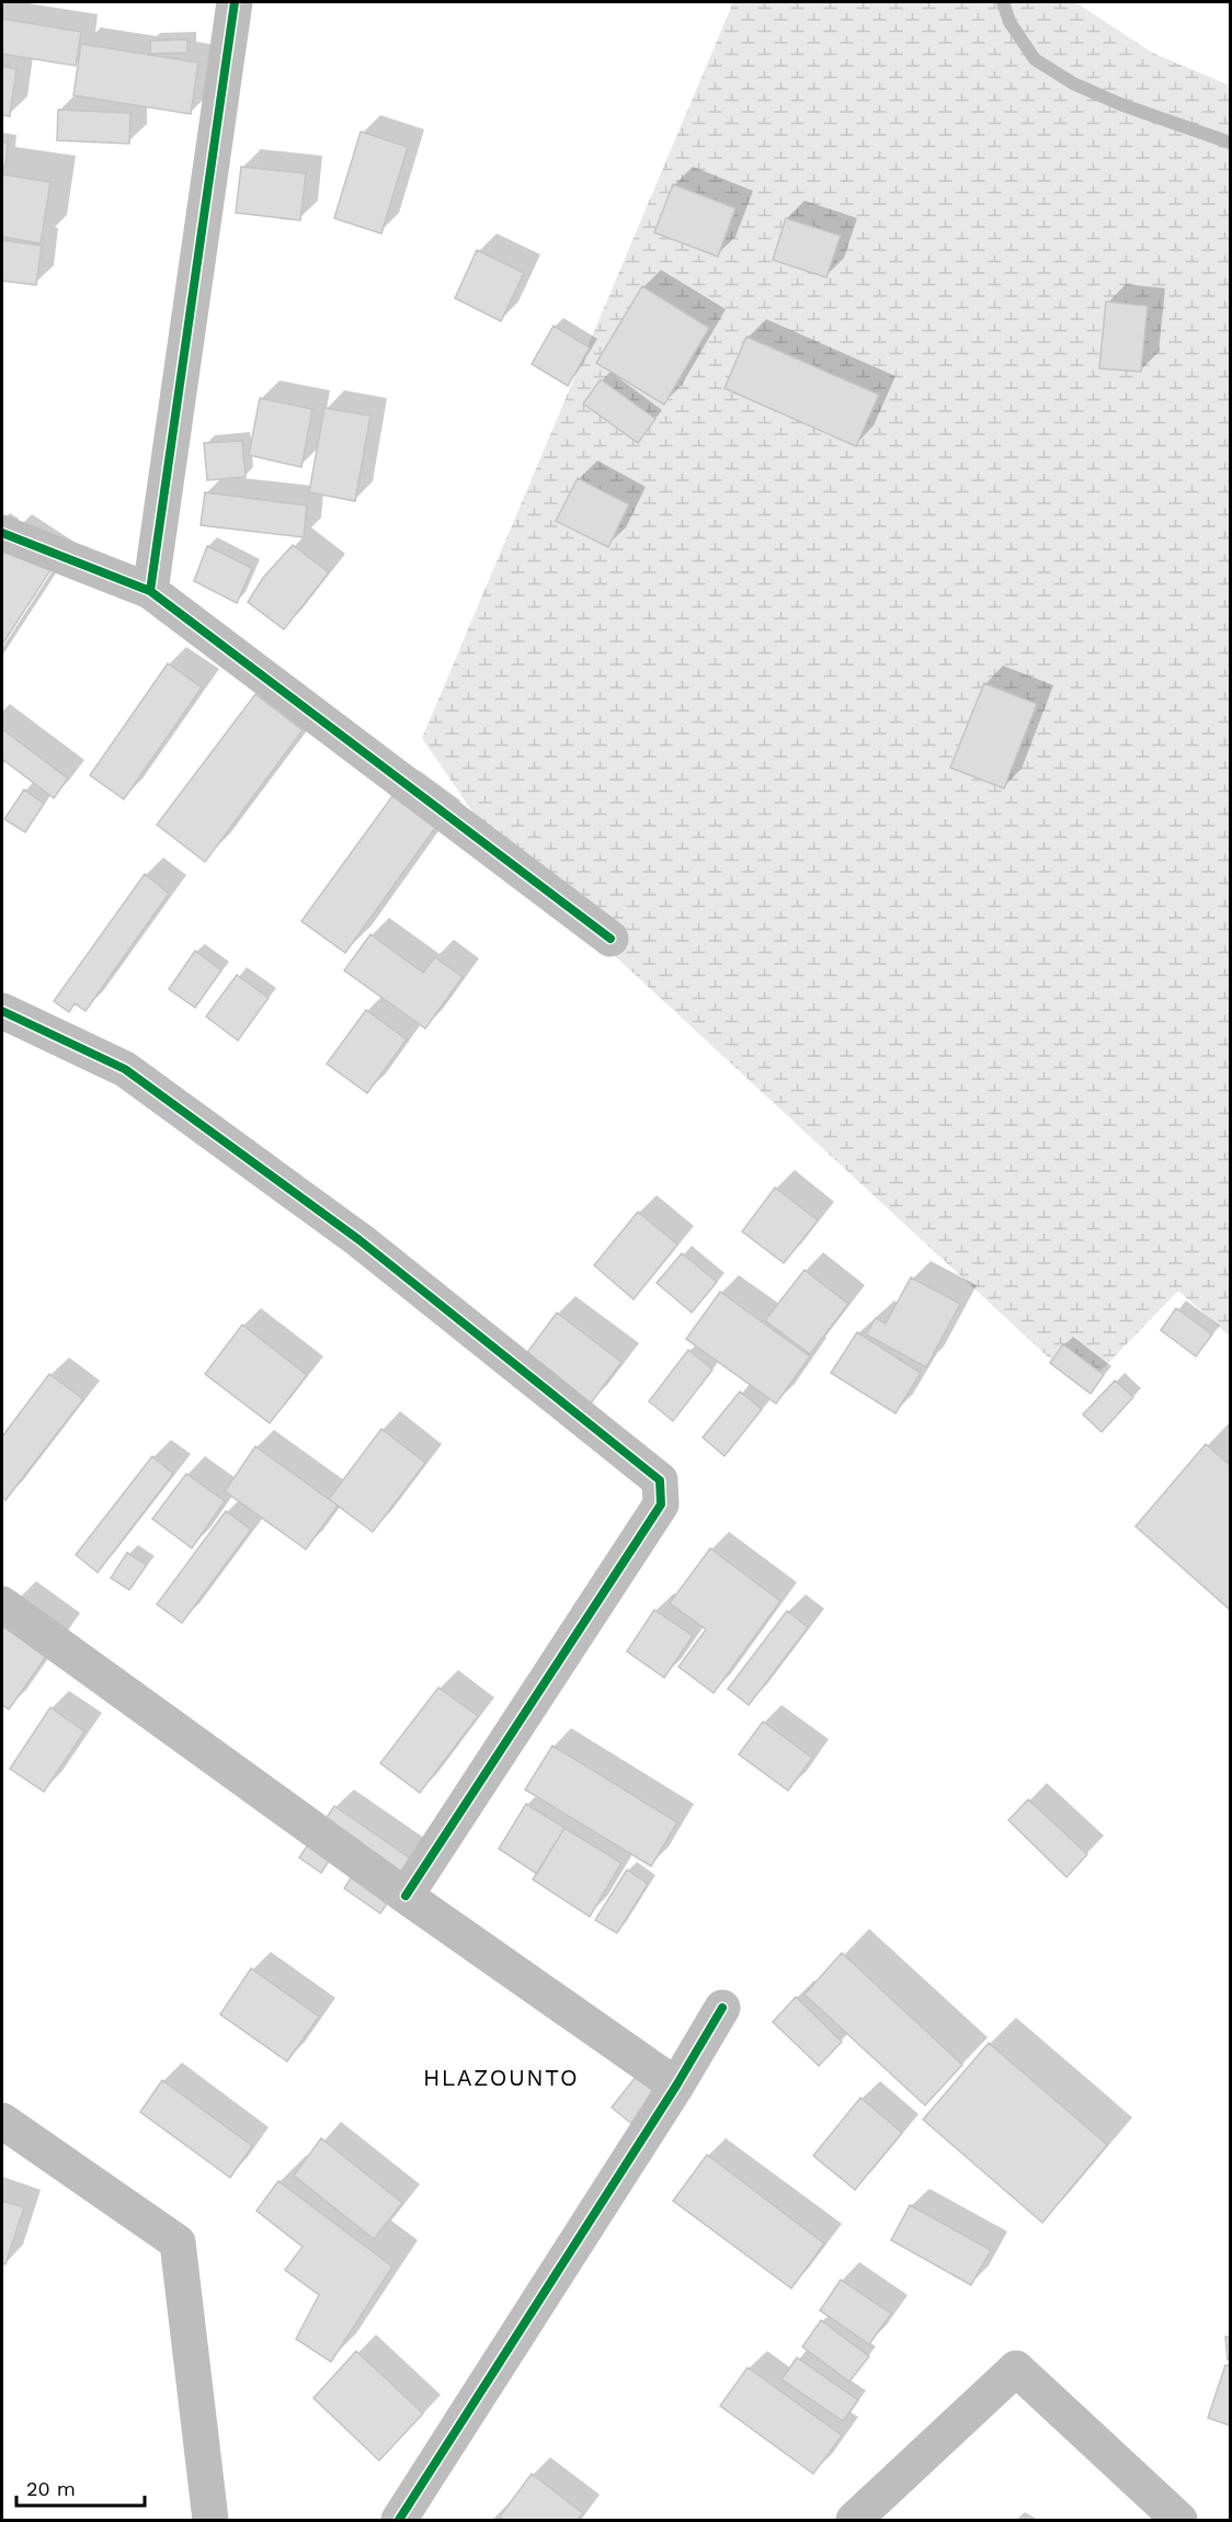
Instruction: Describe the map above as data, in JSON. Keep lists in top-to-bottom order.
{
  "districts": ["HLAZOUNTO"],
  "scale_bar": "20 m"
}
